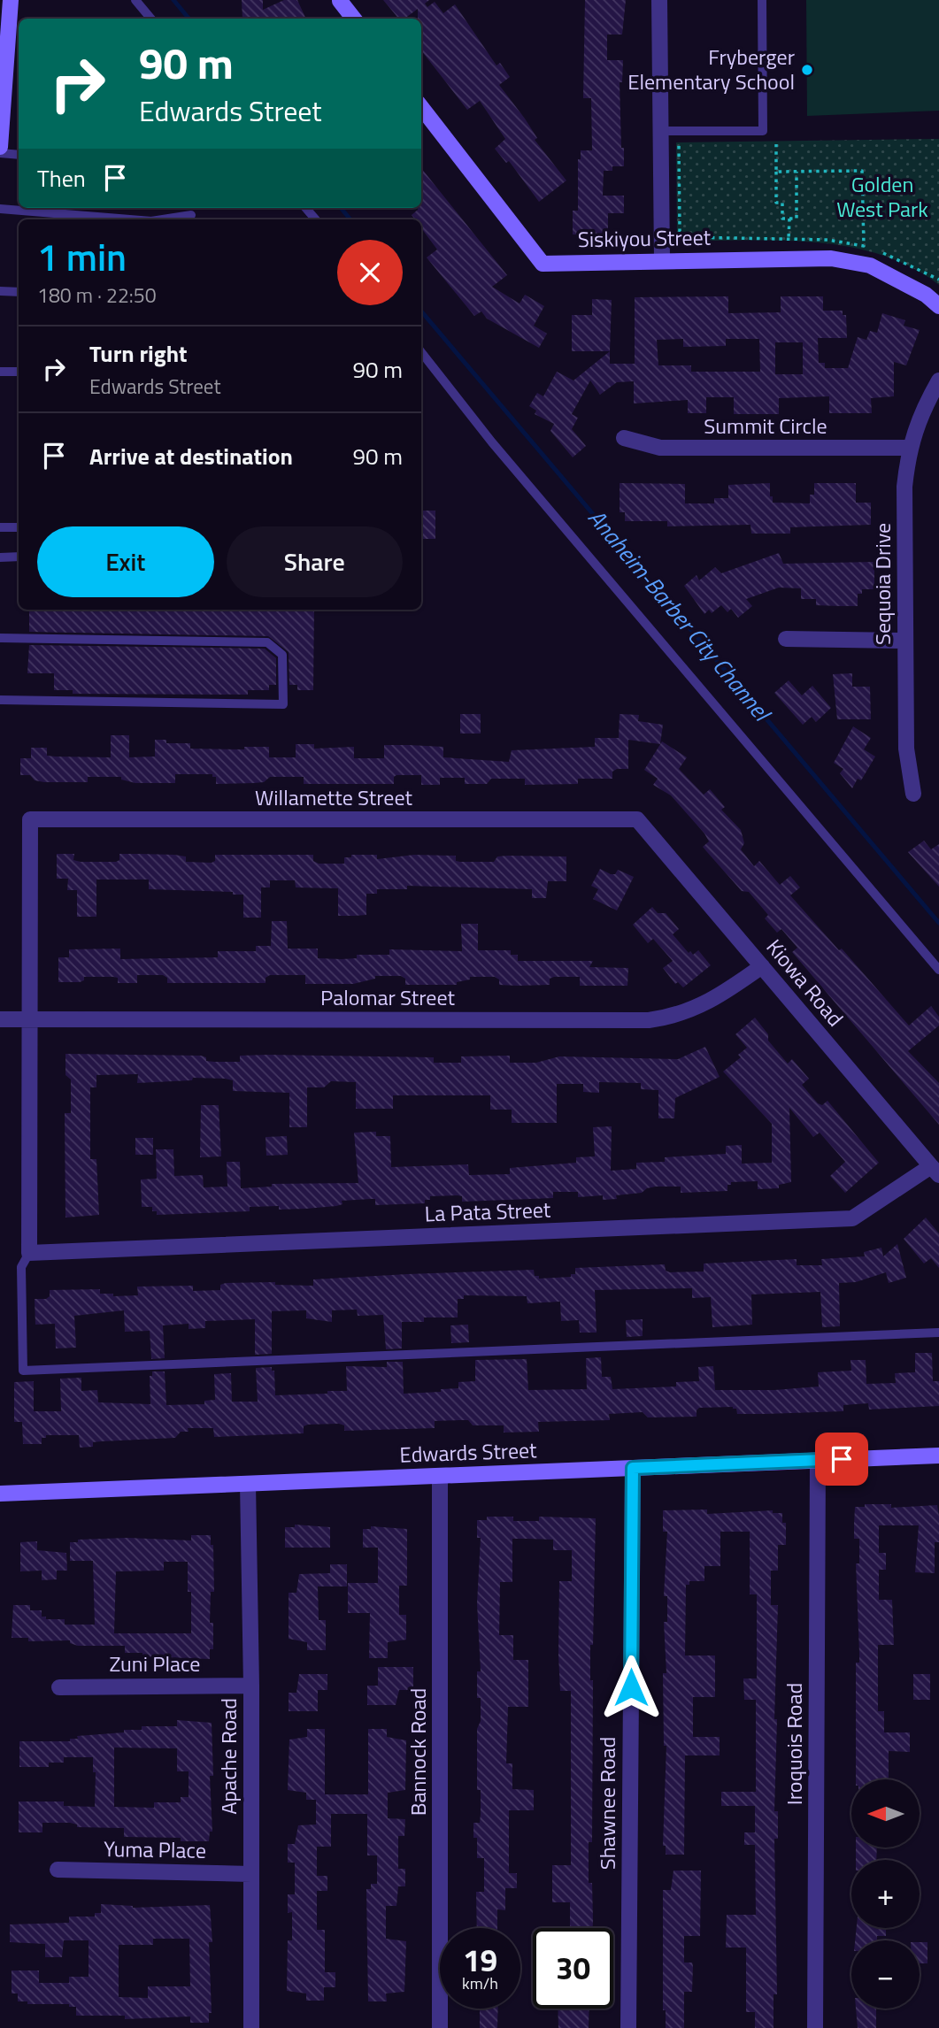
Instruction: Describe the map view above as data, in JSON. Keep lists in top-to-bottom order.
{
  "streets": {
    "street": [
      "Siskiyou Street",
      "Summit Circle",
      "Sequoia Drive",
      "Willamette Street",
      "Kiowa Road",
      "Palomar Street",
      "La Pata Street",
      "Edwards Street",
      "Zuni Place",
      "Iroquois Road",
      "Bannock Road",
      "Apache Road",
      "Shawnee Road",
      "Yuma Place"
    ]
  },
  "crossings": [
    ["Summit Circle", "Sequoia Drive"],
    ["Willamette Street", "Kiowa Road"],
    ["Willamette Street", "Palomar Street"],
    ["Kiowa Road", "Palomar Street"],
    ["Kiowa Road", "La Pata Street"],
    ["Edwards Street", "Iroquois Road"],
    ["Edwards Street", "Bannock Road"],
    ["Edwards Street", "Apache Road"],
    ["Edwards Street", "Shawnee Road"],
    ["Zuni Place", "Apache Road"],
    ["Apache Road", "Yuma Place"]
  ],
  "water": ["Anaheim-Barber City Channel"],
  "parks": ["Golden West Park"],
  "places": ["Fryberger Elementary School"],
  "north": "left",
  "page": {
    "turn": ["90 m", "Edwards Street"],
    "then": "Then",
    "heading": ["1 min", "180 m · 22:50"],
    "list": [
      {
        "name": "Turn right",
        "note": "Edwards Street",
        "value": "90 m"
      },
      {
        "name": "Arrive at destination",
        "value": "90 m"
      }
    ],
    "buttons": ["Exit", "Share"],
    "map_buttons": ["+", "−"],
    "speed": "19 km/h",
    "limit": "30"
  }
}
